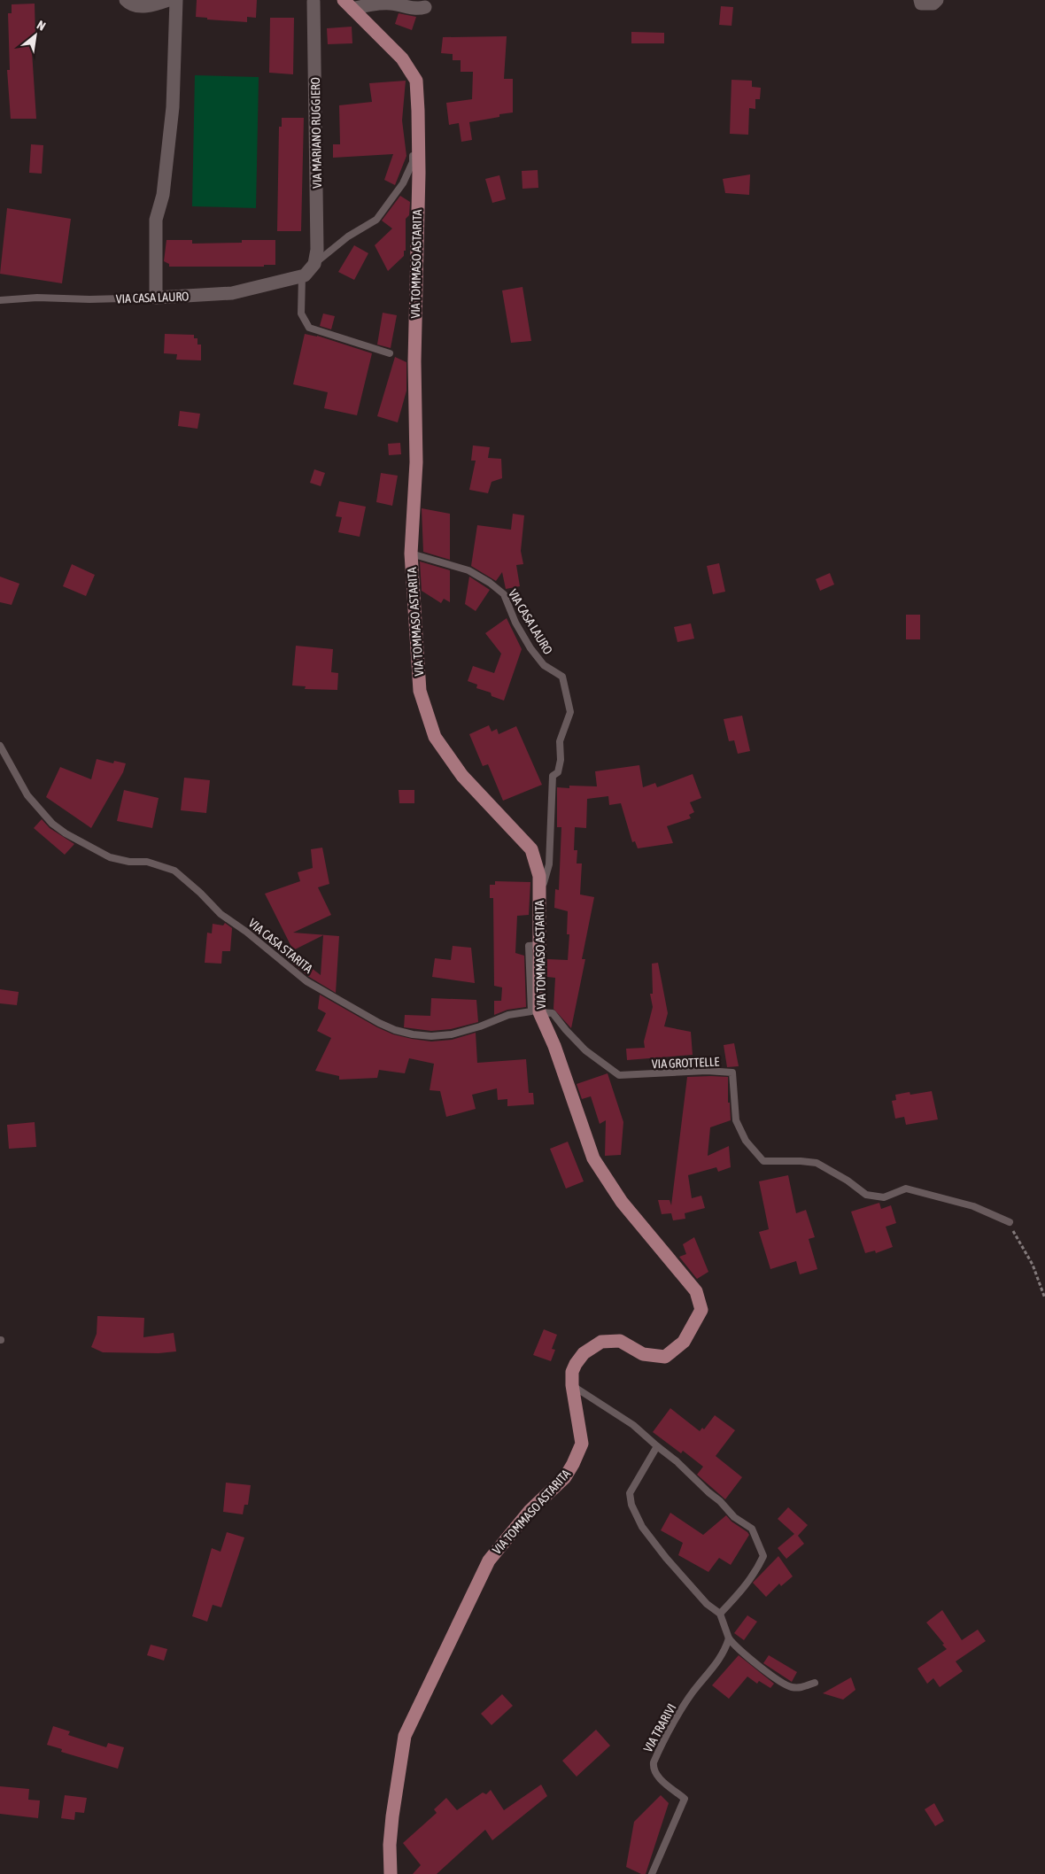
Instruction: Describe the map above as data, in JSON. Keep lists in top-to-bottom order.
{
  "streets": {
    "main road": ["VIA TOMMASO ASTARITA"],
    "street": ["VIA MARIANO RUGGIERO", "VIA CASA LAURO"],
    "lane": ["VIA CASA STARITA", "VIA GROTTELLE", "VIA TRARIVI"]
  },
  "crossings": [
    ["VIA TOMMASO ASTARITA", "VIA CASA LAURO"],
    ["VIA TOMMASO ASTARITA", "VIA CASA STARITA"],
    ["VIA TOMMASO ASTARITA", "VIA GROTTELLE"]
  ],
  "north": "top right"
}
